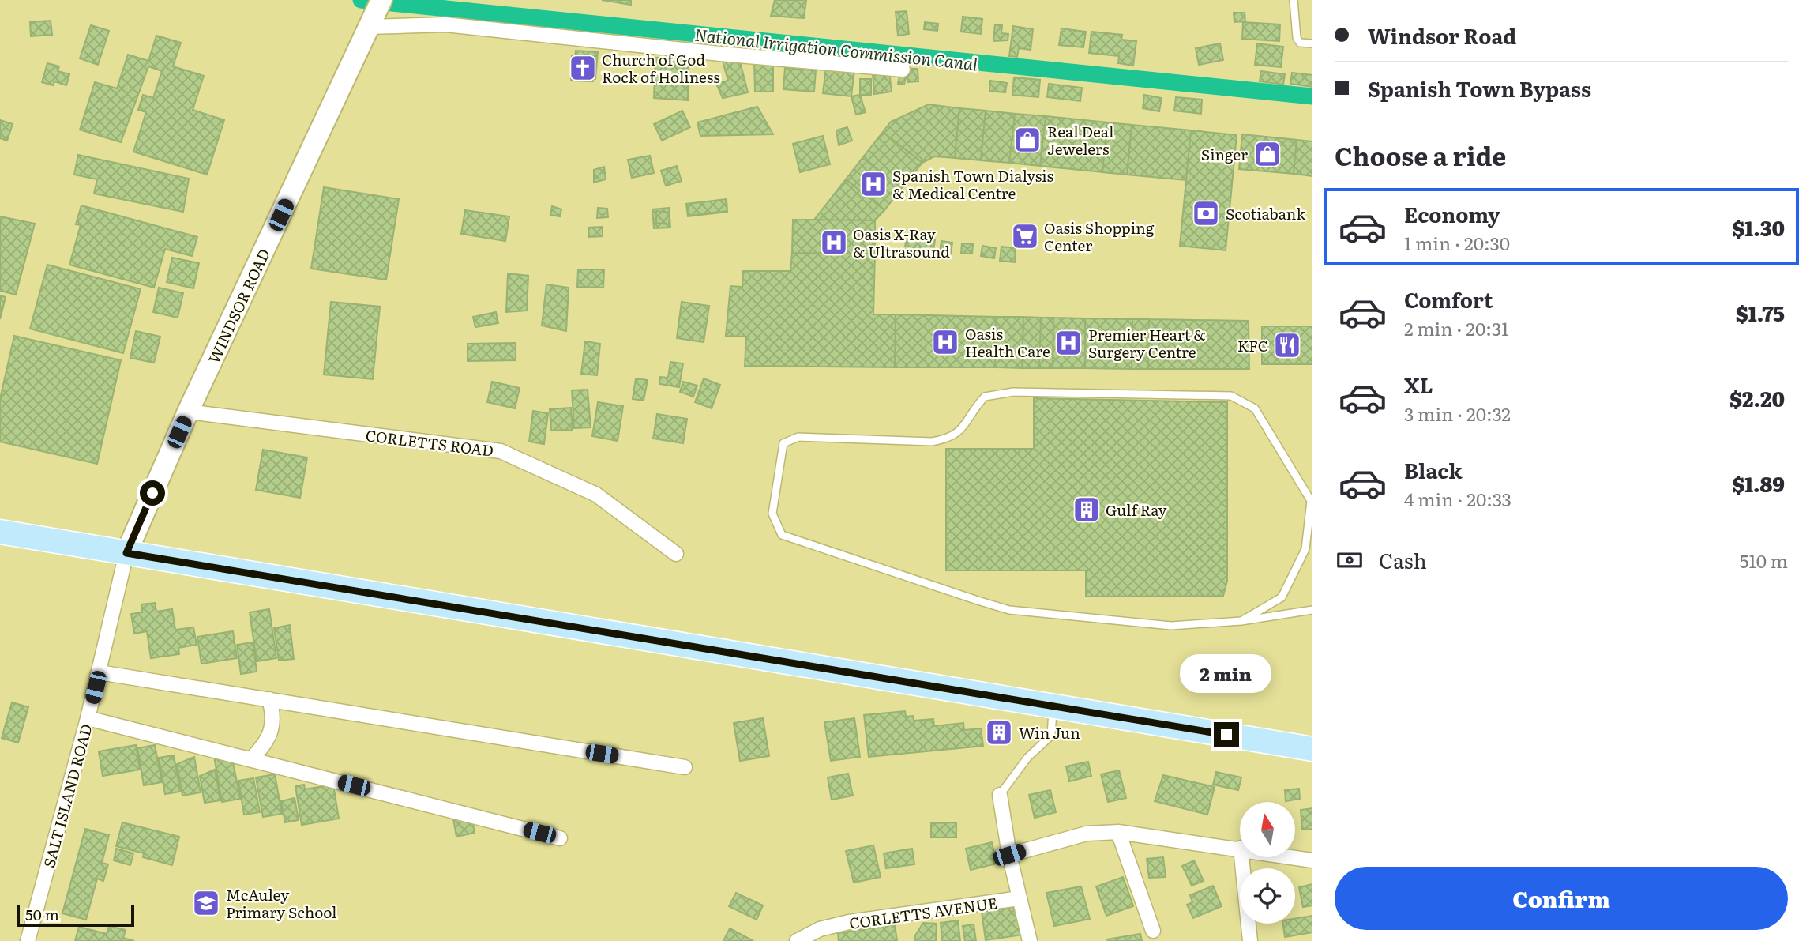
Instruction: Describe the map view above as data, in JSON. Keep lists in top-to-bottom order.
{
  "streets": {
    "main road": ["WINDSOR ROAD"],
    "street": ["CORLETTS ROAD", "SALT ISLAND ROAD", "CORLETTS AVENUE"]
  },
  "crossings": [
    ["WINDSOR ROAD", "CORLETTS ROAD"],
    ["WINDSOR ROAD", "SALT ISLAND ROAD"]
  ],
  "water": ["National Irrigation Commission Canal"],
  "places": {
    "church": ["Church of God Rock of Holiness"],
    "shop": ["Real Deal Jewelers", "Singer"],
    "hospital": [
      "Spanish Town Dialysis & Medical Centre",
      "Oasis X-Ray & Ultrasound",
      "Oasis Health Care",
      "Premier Heart & Surgery Centre"
    ],
    "bank": ["Scotiabank"],
    "supermarket": ["Oasis Shopping Center"],
    "restaurant": ["KFC"],
    "building": ["Gulf Ray", "Win Jun"],
    "school or university": ["McAuley Primary School"]
  },
  "scale_bar": "50 m",
  "north": "top",
  "page": {
    "banner": ["Windsor Road", "Spanish Town Bypass"],
    "heading": "Choose a ride",
    "list": [
      {
        "name": "Economy",
        "note": "1 min · 20:30",
        "value": "$1.30"
      },
      {
        "name": "Comfort",
        "note": "2 min · 20:31",
        "value": "$1.75"
      },
      {
        "name": "XL",
        "note": "3 min · 20:32",
        "value": "$2.20"
      },
      {
        "name": "Black",
        "note": "4 min · 20:33",
        "value": "$1.89"
      }
    ],
    "pay": ["Cash", "510 m"],
    "bubble": "2 min",
    "buttons": "Confirm",
    "scale": "50 m"
  }
}
